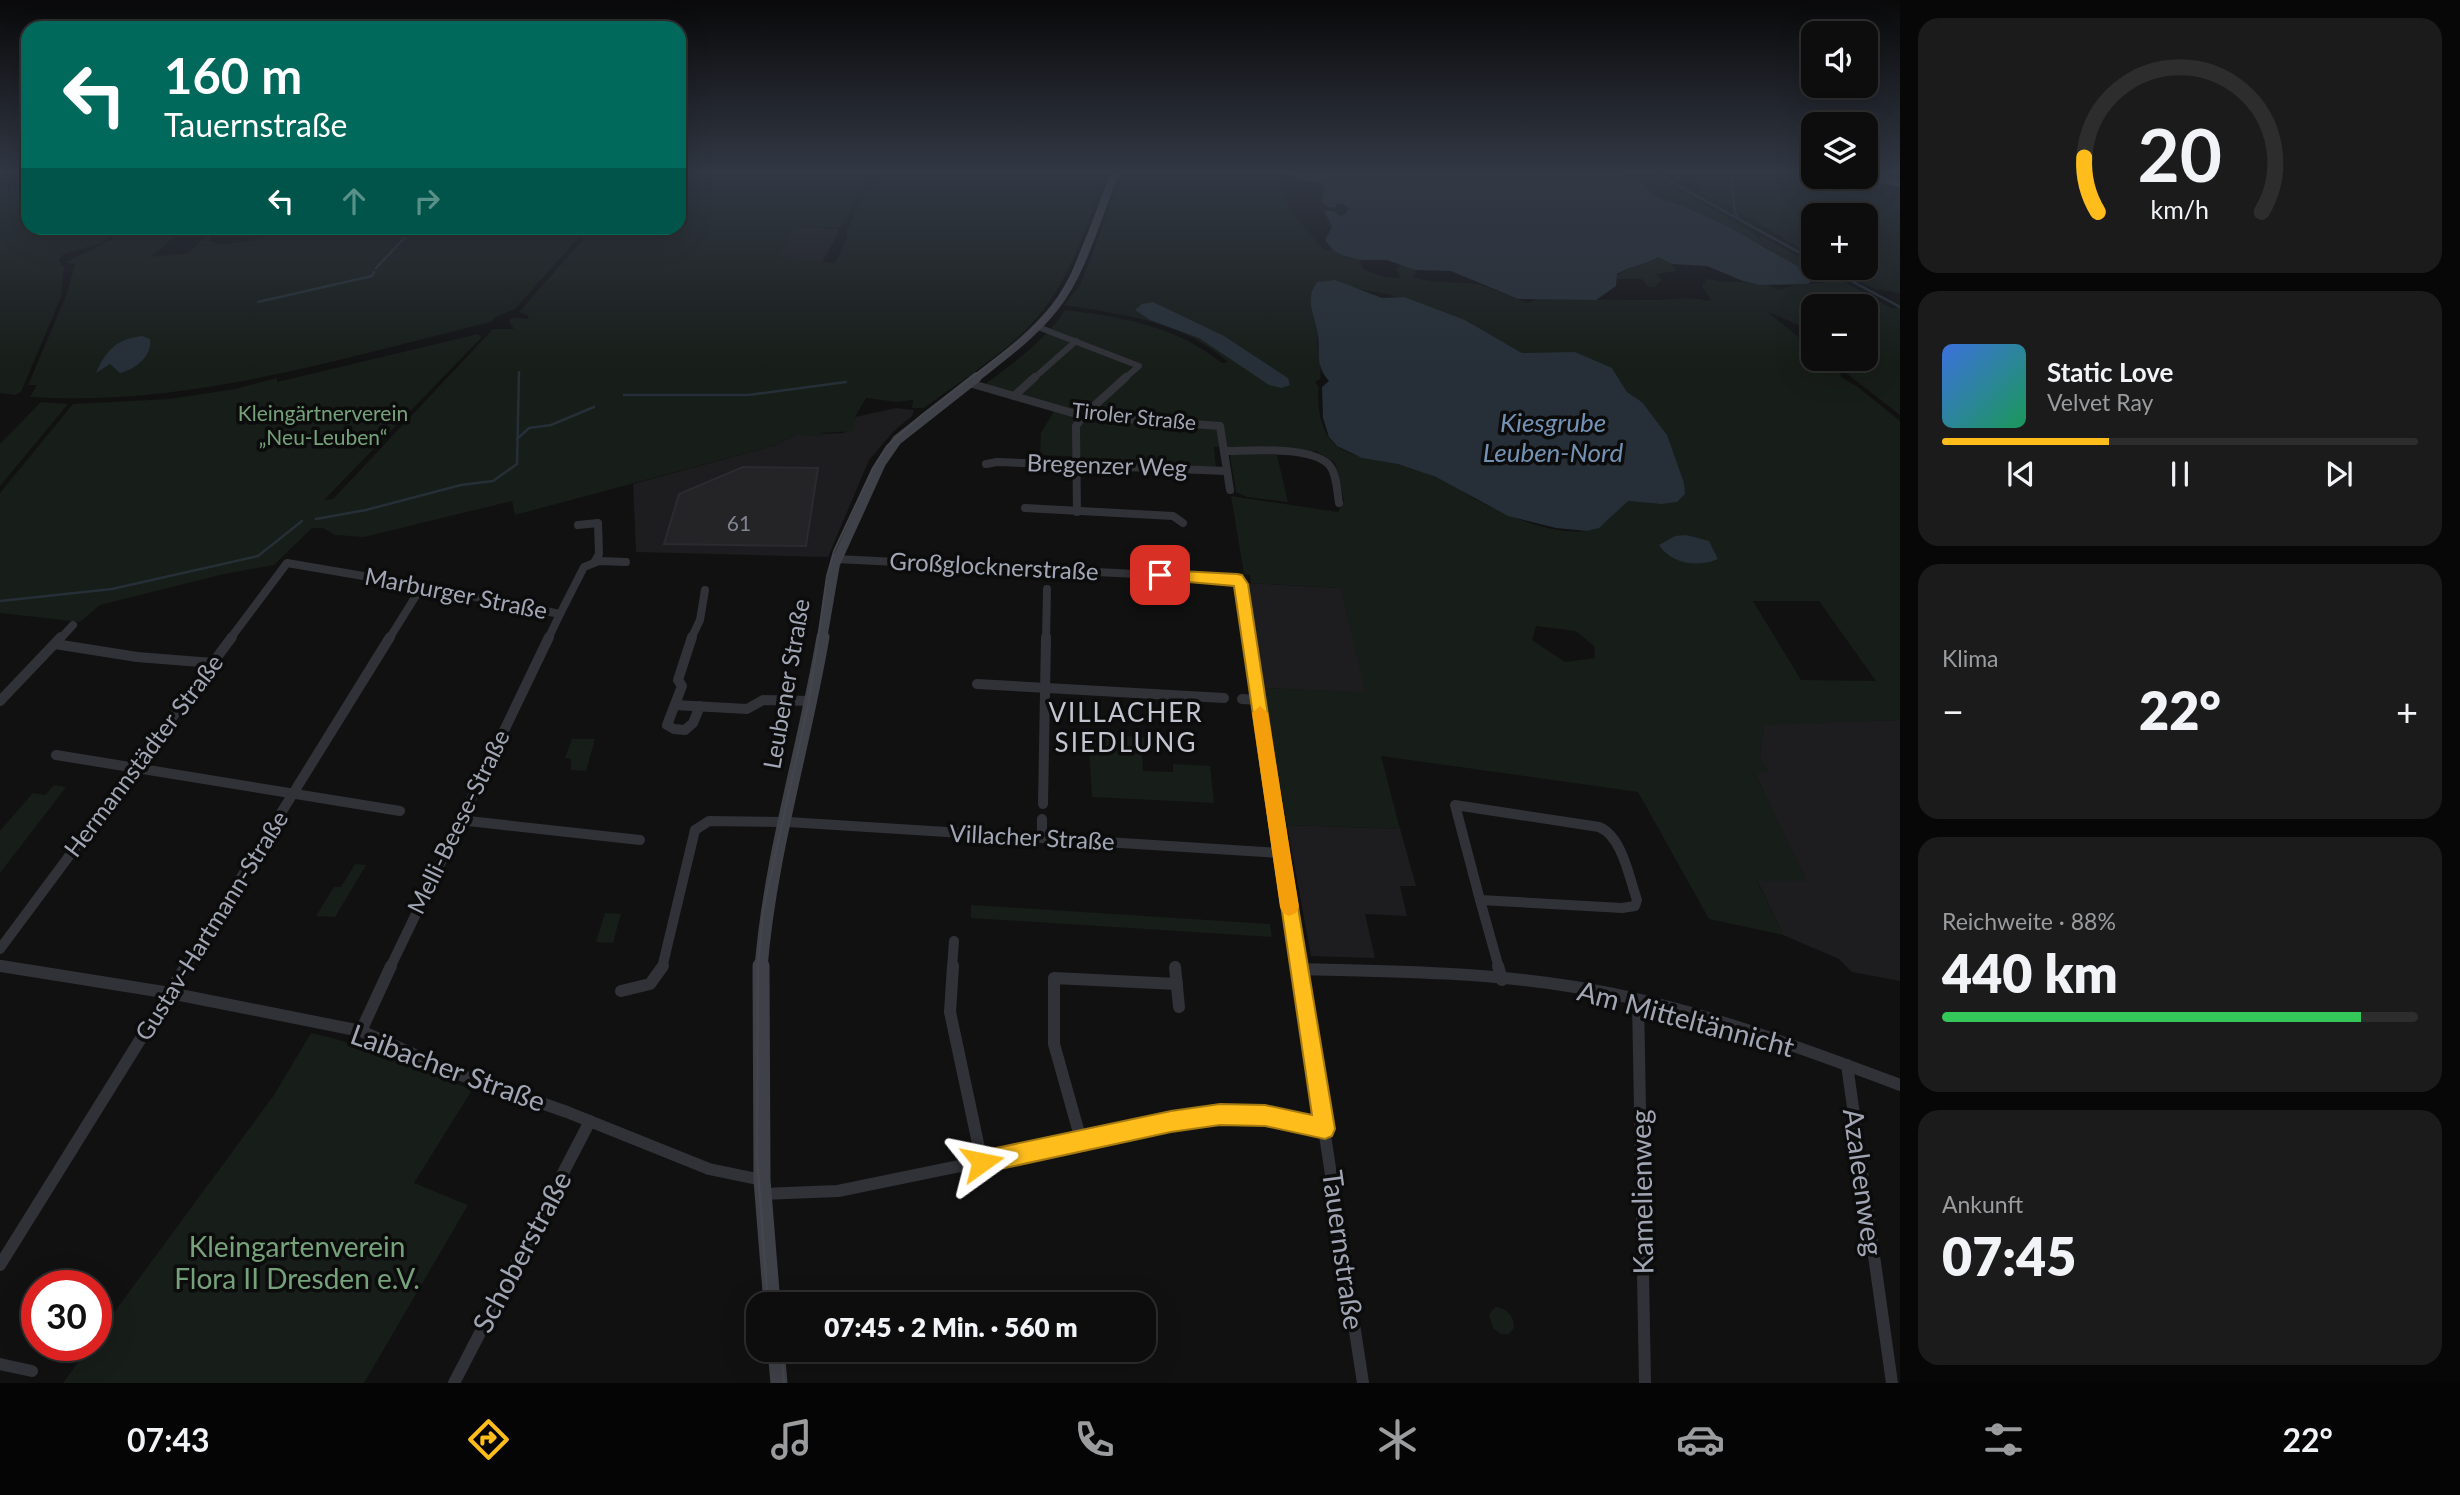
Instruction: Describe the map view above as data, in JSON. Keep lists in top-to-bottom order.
{
  "streets": {
    "street": [
      "Tiroler Straße",
      "Bregenzer Weg",
      "Großglocknerstraße",
      "Marburger Straße",
      "Leubener Straße",
      "Hermannstädter Straße",
      "Melli-Beese-Straße",
      "Villacher Straße",
      "Gustav-Hartmann-Straße",
      "Am Mitteltännicht",
      "Laibacher Straße",
      "Azaleenweg",
      "Kamelienweg",
      "Tauernstraße",
      "Schoberstraße"
    ]
  },
  "crossings": [
    ["Tiroler Straße", "Leubener Straße"],
    ["Großglocknerstraße", "Leubener Straße"],
    ["Großglocknerstraße", "Tauernstraße"],
    ["Marburger Straße", "Hermannstädter Straße"],
    ["Marburger Straße", "Melli-Beese-Straße"],
    ["Marburger Straße", "Gustav-Hartmann-Straße"],
    ["Leubener Straße", "Villacher Straße"],
    ["Leubener Straße", "Laibacher Straße"],
    ["Melli-Beese-Straße", "Laibacher Straße"],
    ["Villacher Straße", "Tauernstraße"],
    ["Gustav-Hartmann-Straße", "Laibacher Straße"],
    ["Am Mitteltännicht", "Azaleenweg"],
    ["Am Mitteltännicht", "Kamelienweg"],
    ["Am Mitteltännicht", "Tauernstraße"],
    ["Laibacher Straße", "Tauernstraße"],
    ["Laibacher Straße", "Schoberstraße"]
  ],
  "districts": ["VILLACHER SIEDLUNG"],
  "water": ["Kiesgrube Leuben-Nord"],
  "parks": ["Kleingärtnerverein „Neu-Leuben“", "Kleingartenverein Flora II Dresden e.V."],
  "house_numbers": ["61"],
  "page": {
    "map_buttons": ["+", "−"],
    "turn": ["160 m", "Tauernstraße"],
    "song": ["Static Love", "Velvet Ray"],
    "tile": [
      "Klima",
      ["Reichweite · 88%", "440 km"],
      ["Ankunft", "07:45"]
    ],
    "heat": ["−", "22°", "+"],
    "limit": "30",
    "trip": "07:45 · 2 Min. · 560 m",
    "tabs": ["07:43", "22°"],
    "gauge": ["20", "km/h"]
  }
}
